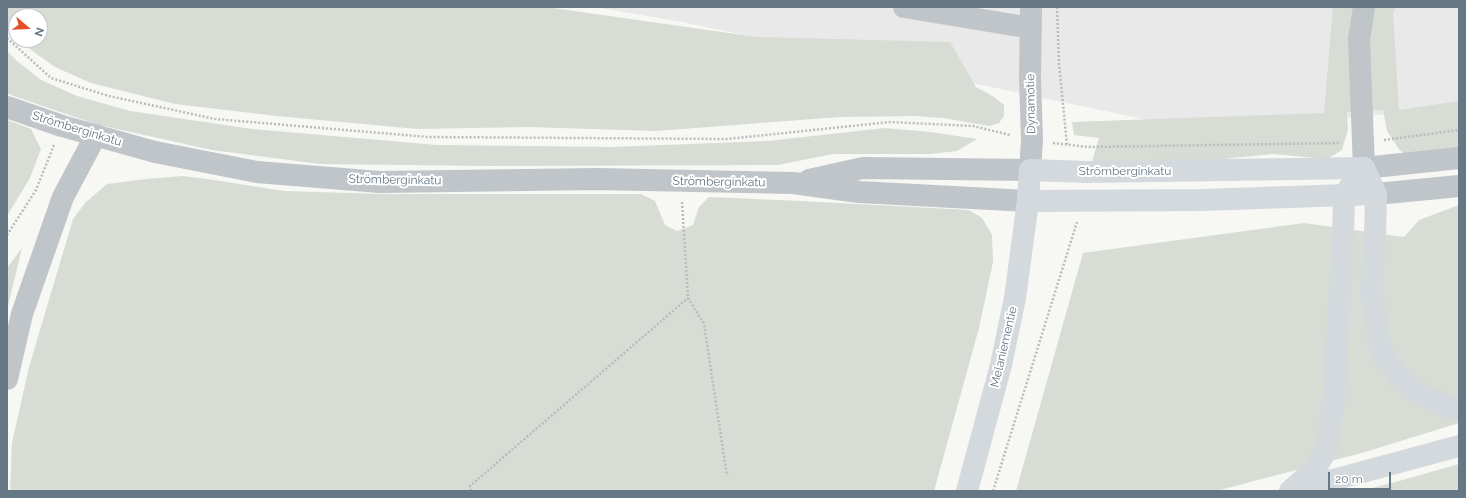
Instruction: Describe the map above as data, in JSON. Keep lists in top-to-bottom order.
{
  "streets": {
    "main road": ["Dynamotie", "Strömberginkatu", "Melaniementie"]
  },
  "crossings": [
    ["Dynamotie", "Strömberginkatu"],
    ["Dynamotie", "Melaniementie"],
    ["Strömberginkatu", "Melaniementie"]
  ],
  "scale_bar": "20 m",
  "north": "right"
}
